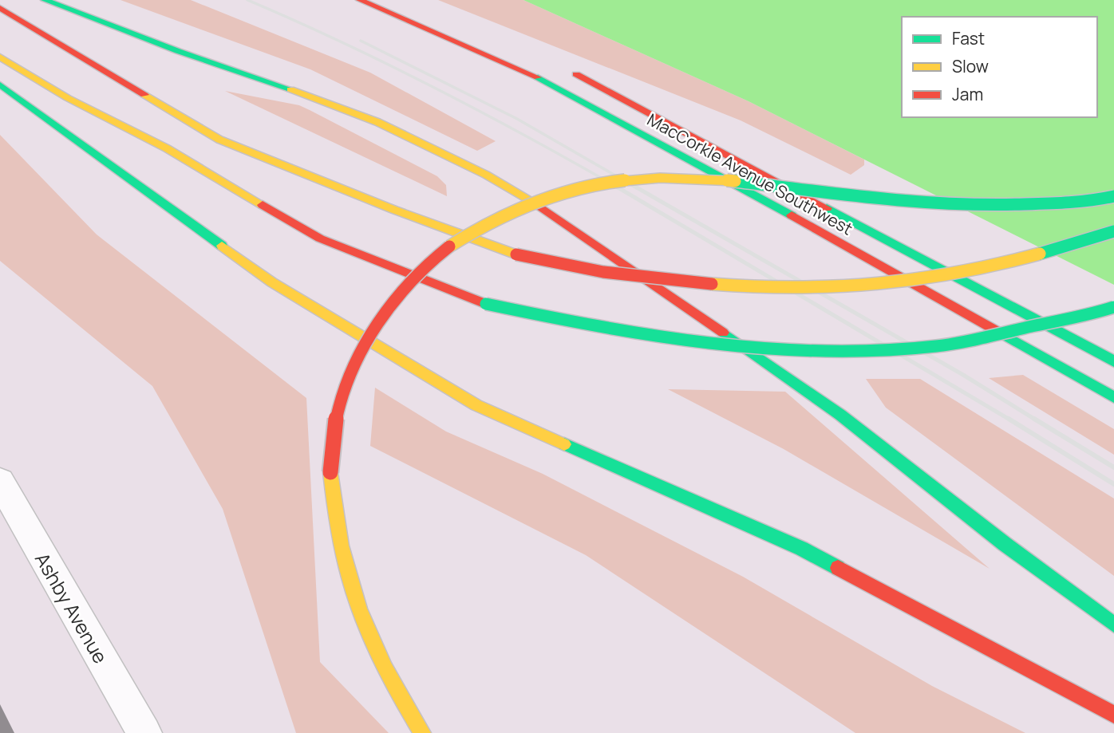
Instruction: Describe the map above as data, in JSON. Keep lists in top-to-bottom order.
{
  "streets": {
    "main road": ["MacCorkle Avenue Southwest"],
    "street": ["Ashby Avenue"]
  },
  "legend": ["Fast", "Slow", "Jam"]
}
